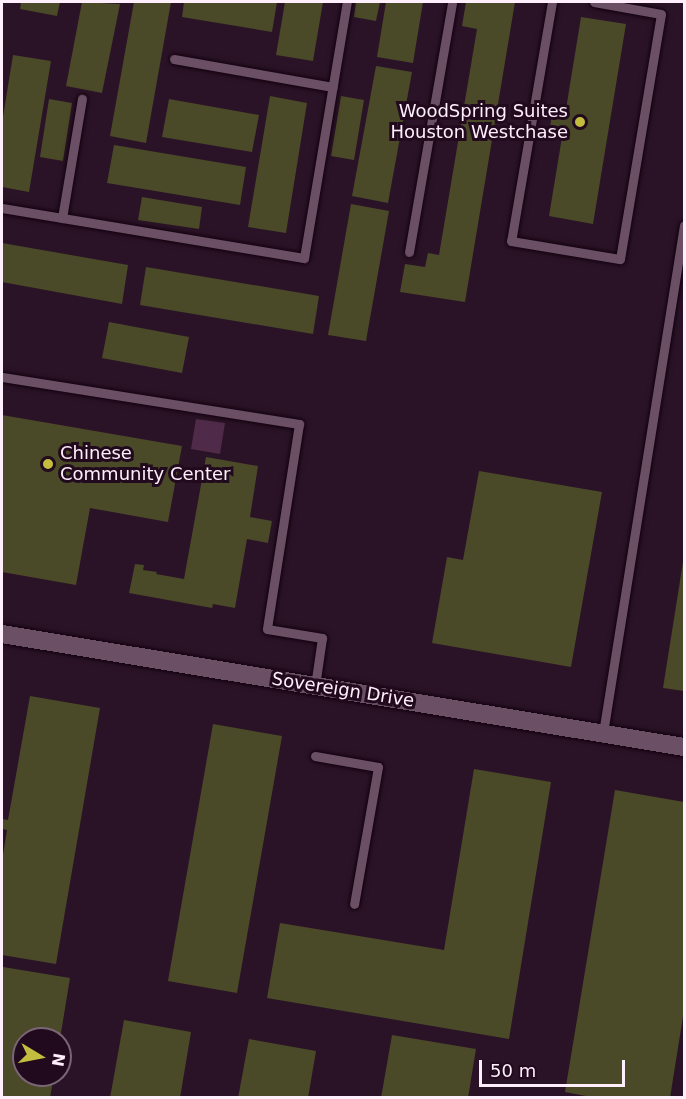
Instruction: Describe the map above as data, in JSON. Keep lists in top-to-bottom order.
{
  "streets": {
    "street": ["Sovereign Drive"]
  },
  "places": ["WoodSpring Suites Houston Westchase", "Chinese Community Center"],
  "scale_bar": "50 m",
  "north": "right"
}
